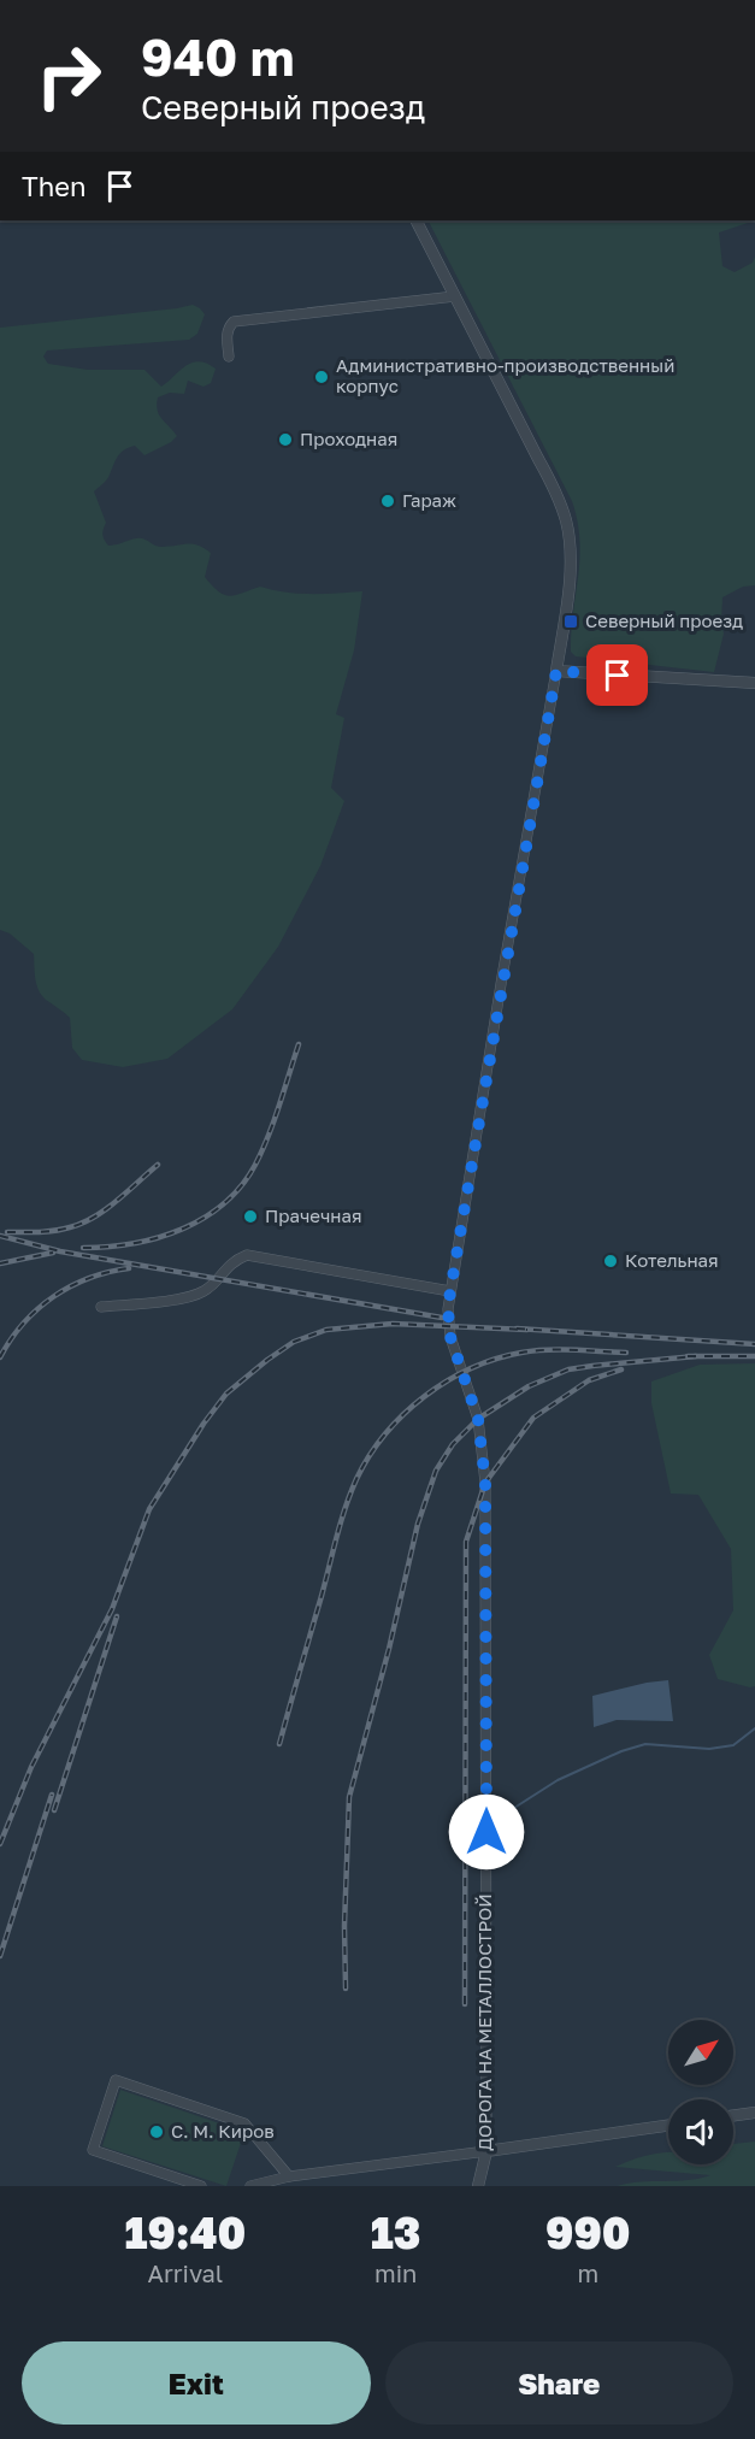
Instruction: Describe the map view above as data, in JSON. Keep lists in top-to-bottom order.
{
  "streets": {
    "street": ["ДОРОГА НА МЕТАЛЛОСТРОЙ"]
  },
  "places": {
    "other": [
      "Административно-производственный корпус",
      "Проходная",
      "Гараж",
      "Прачечная",
      "Котельная",
      "С. М. Киров"
    ],
    "transit": ["Северный проезд"]
  },
  "north": "top right",
  "page": {
    "turn": ["940 m", "Северный проезд"],
    "then": "Then",
    "eta": [
      "19:40",
      "Arrival",
      "13",
      "min",
      "990",
      "m"
    ],
    "buttons": ["Exit", "Share"]
  }
}
